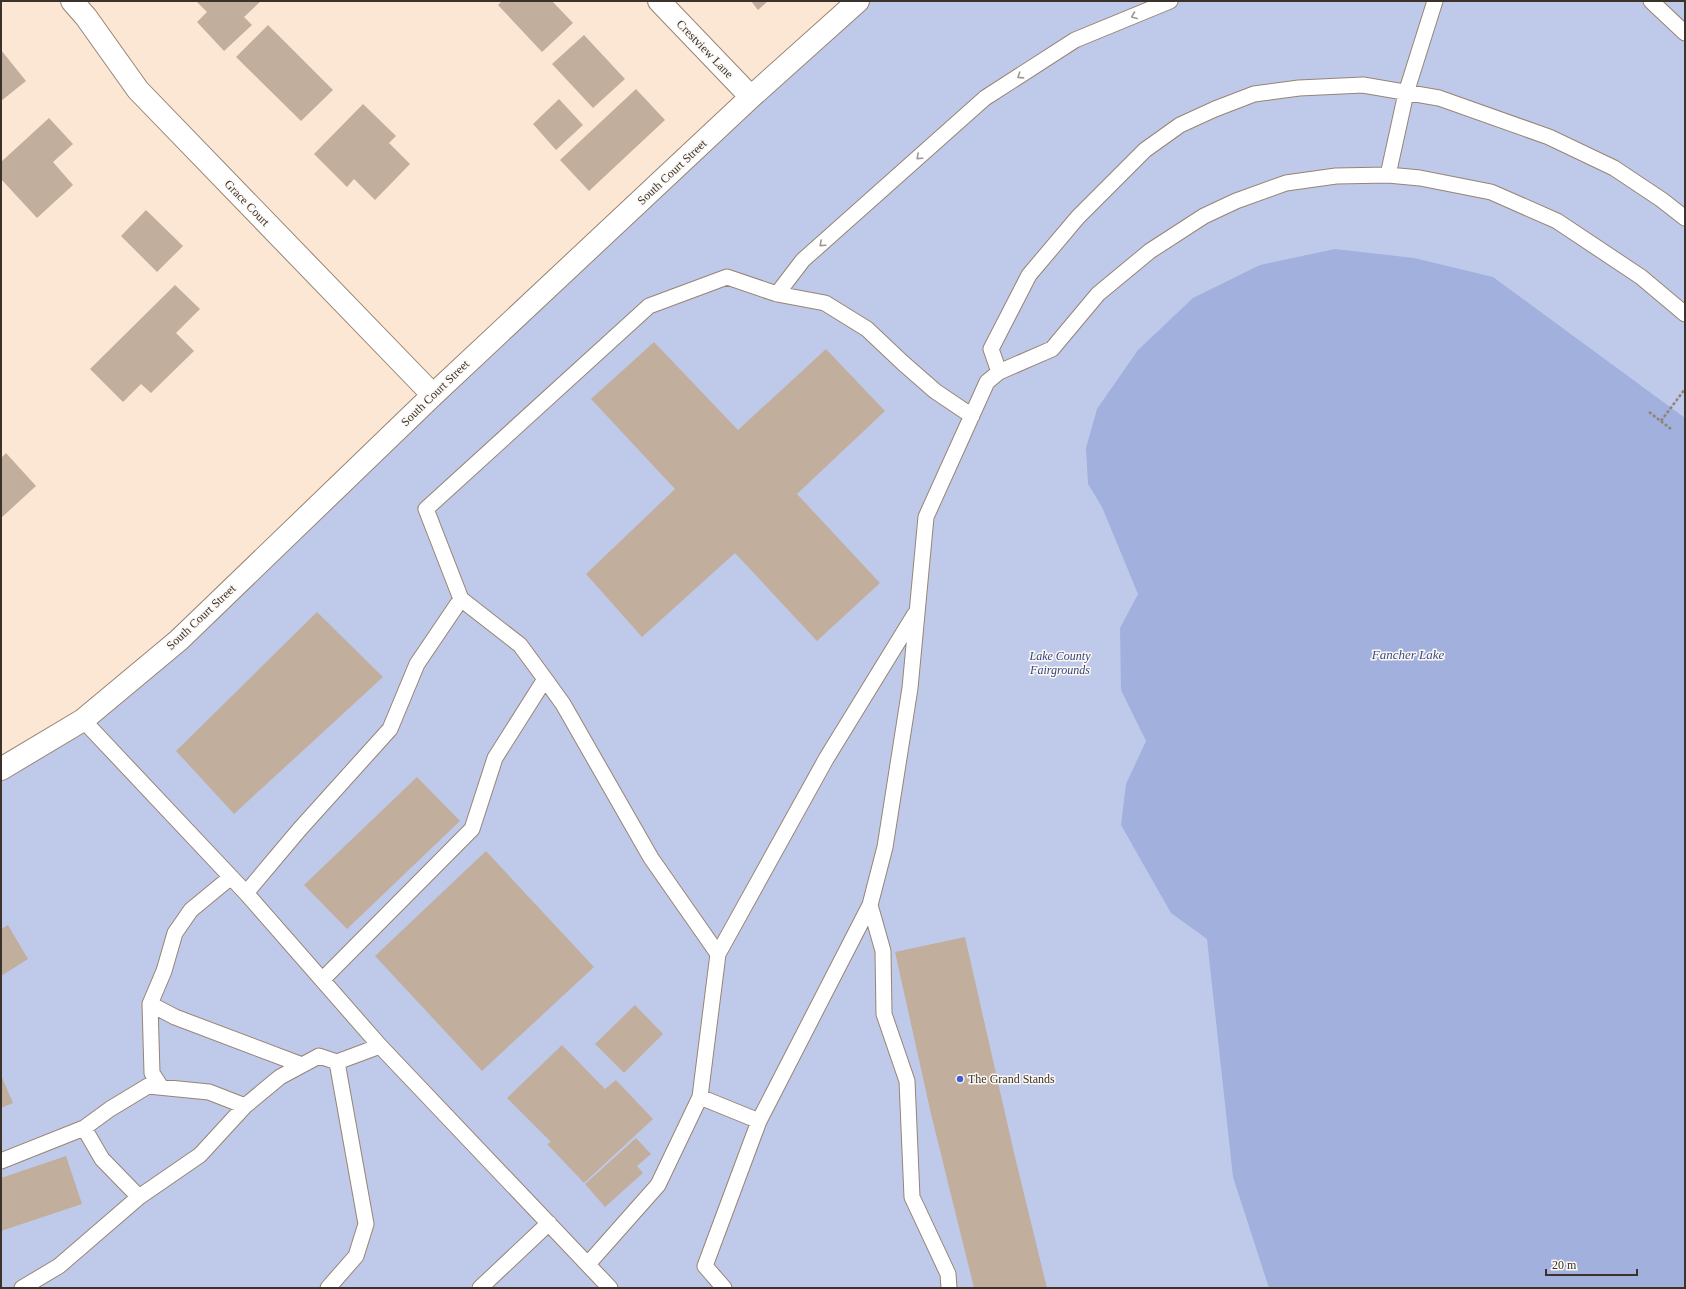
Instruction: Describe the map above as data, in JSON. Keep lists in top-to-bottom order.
{
  "streets": {
    "street": ["Crestview Lane", "South Court Street", "Grace Court"]
  },
  "crossings": [
    ["Crestview Lane", "South Court Street"],
    ["South Court Street", "Grace Court"]
  ],
  "water": ["Fancher Lake"],
  "parks": ["Lake County Fairgrounds"],
  "places": ["The Grand Stands"],
  "scale_bar": "20 m"
}
